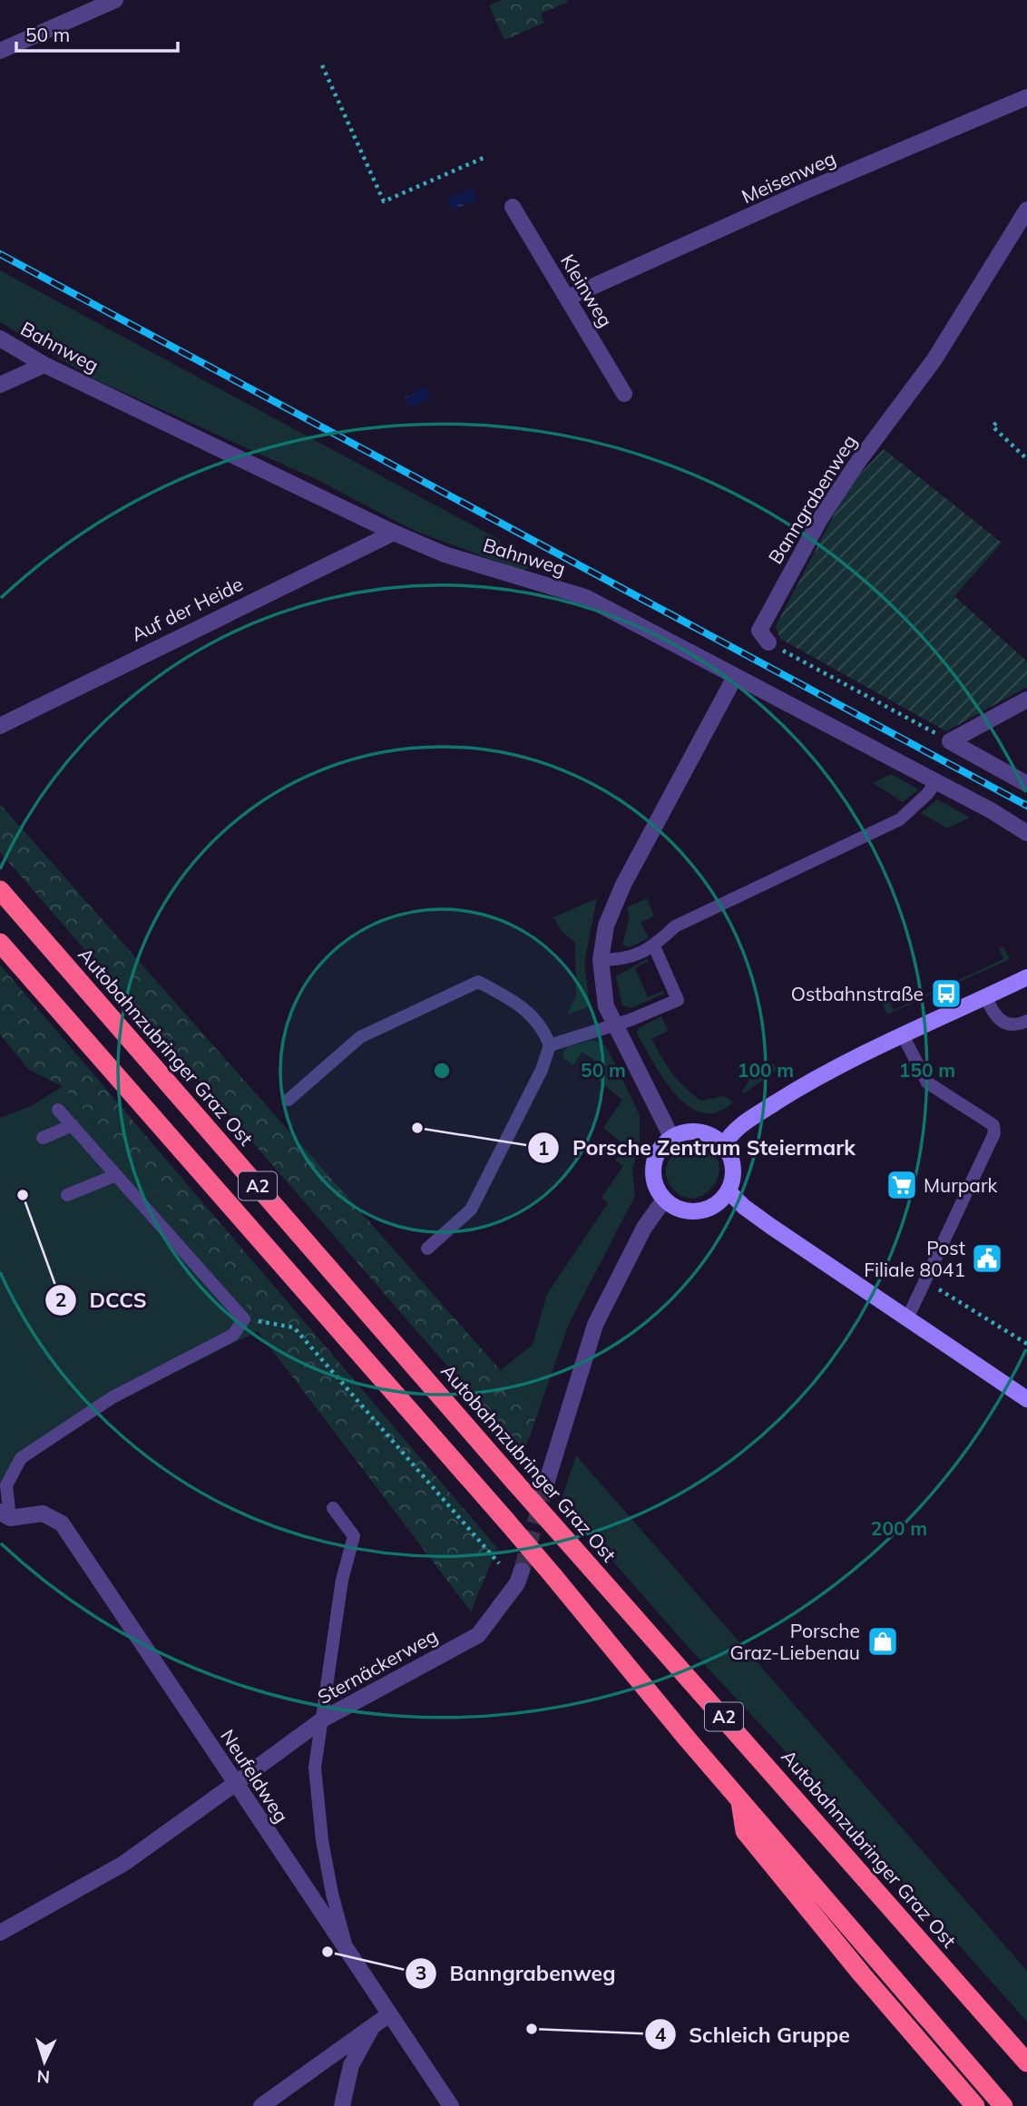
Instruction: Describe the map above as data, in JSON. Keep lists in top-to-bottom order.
{
  "streets": {
    "highway": ["Autobahnzubringer Graz Ost", "A2"],
    "street": [
      "Meisenweg",
      "Kleinweg",
      "Bahnweg",
      "Banngrabenweg",
      "Auf der Heide",
      "Sternäckerweg",
      "Neufeldweg"
    ]
  },
  "crossings": [
    ["Meisenweg", "Kleinweg"],
    ["Bahnweg", "Auf der Heide"],
    ["Sternäckerweg", "Neufeldweg"]
  ],
  "places": {
    "bus stop": ["Ostbahnstraße"],
    "other": [
      "Porsche Zentrum Steiermark",
      "DCCS",
      "Banngrabenweg",
      "Schleich Gruppe"
    ],
    "supermarket": ["Murpark"],
    "public building": ["Post Filiale 8041"],
    "shop": ["Porsche Graz-Liebenau"]
  },
  "scale_bar": "50 m",
  "north": "bottom",
  "rings": [
    "50 m",
    "100 m",
    "150 m",
    "200 m"
  ]
}
